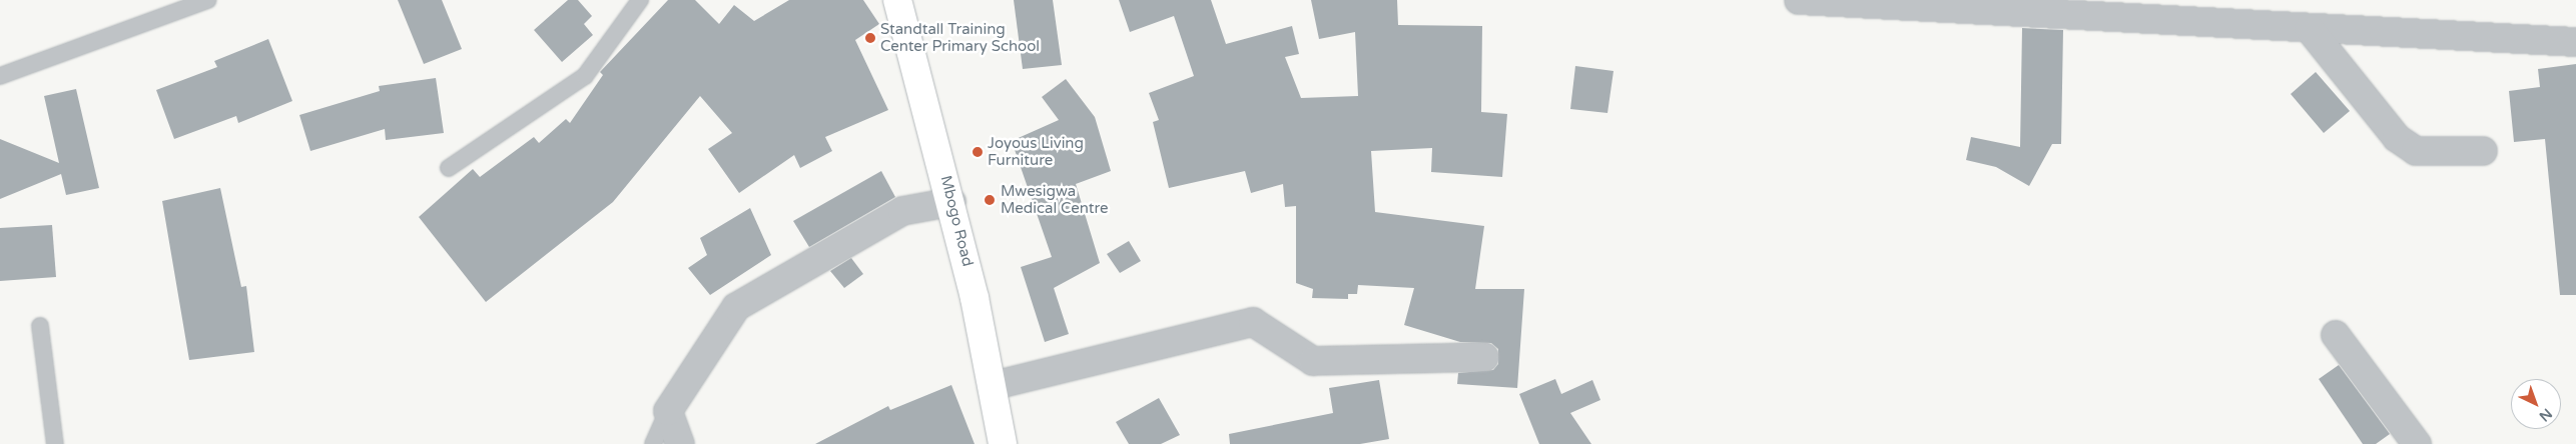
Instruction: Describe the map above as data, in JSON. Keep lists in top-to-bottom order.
{
  "streets": {
    "main road": ["Mbogo Road"]
  },
  "places": ["Standtall Training Center Primary School", "Joyous Living Furniture", "Mwesigwa Medical Centre"],
  "north": "bottom right"
}
